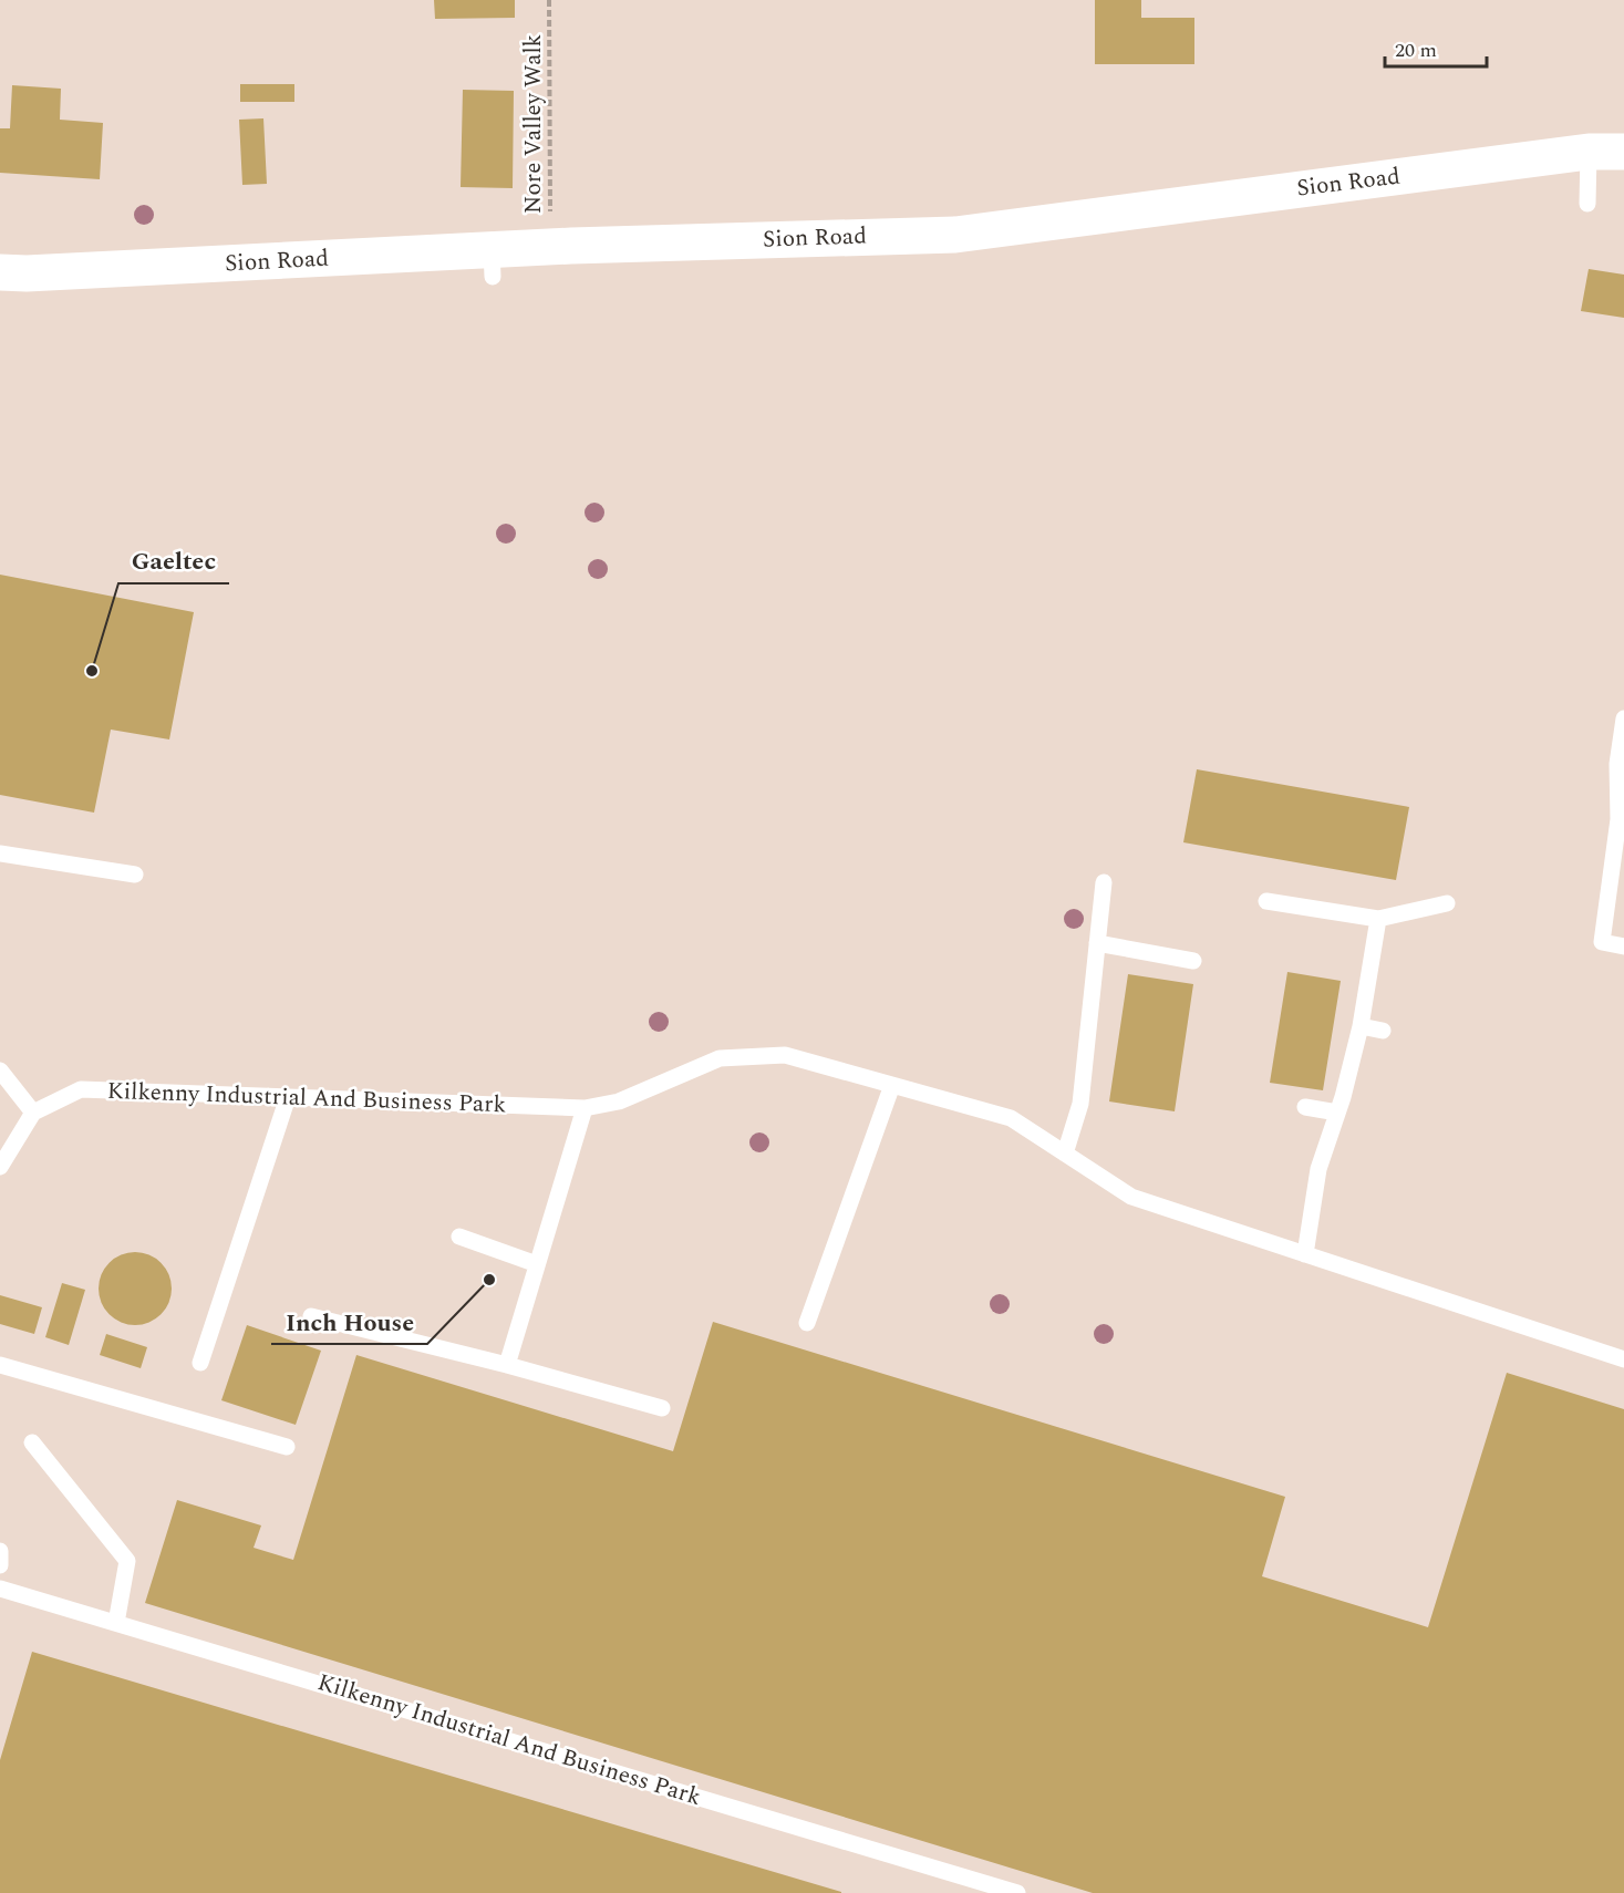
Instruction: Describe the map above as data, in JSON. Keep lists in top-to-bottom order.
{
  "streets": {
    "street": ["Sion Road"],
    "lane": ["Kilkenny Industrial And Business Park"],
    "path": ["Nore Valley Walk"]
  },
  "crossings": [
    ["Nore Valley Walk", "Sion Road"]
  ],
  "places": ["Gaeltec", "Inch House"],
  "scale_bar": "20 m"
}
